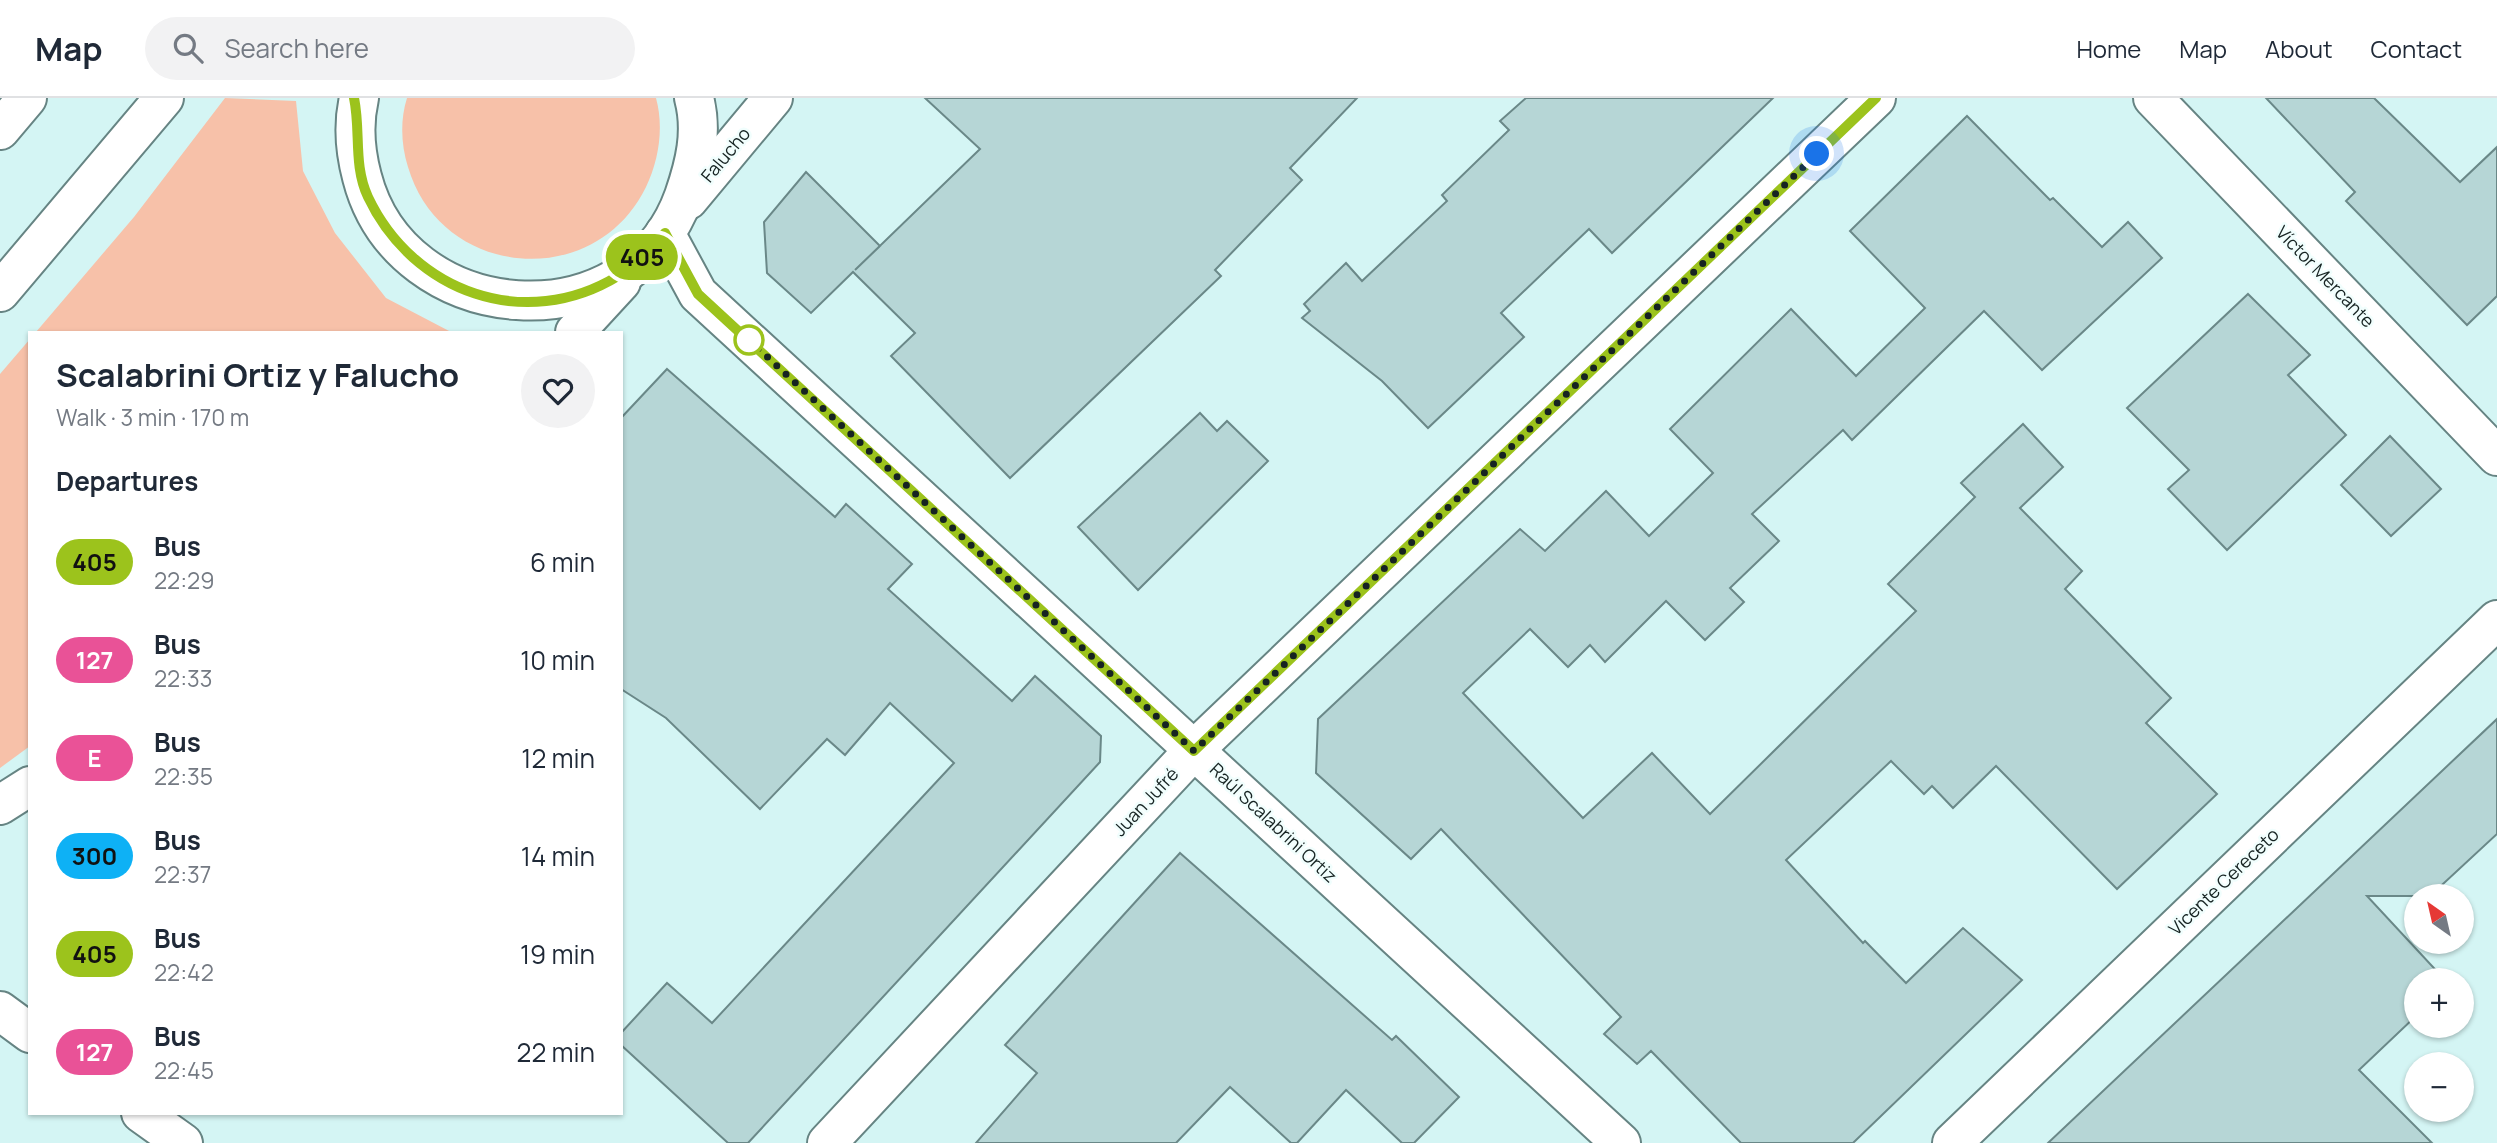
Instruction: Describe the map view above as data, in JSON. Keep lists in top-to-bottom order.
{
  "streets": {
    "main road": [
      "Falucho",
      "Víctor Mercante",
      "Juan Jufré",
      "Raúl Scalabrini Ortiz",
      "Vicente Cereceto"
    ]
  },
  "crossings": [
    ["Falucho", "Raúl Scalabrini Ortiz"],
    ["Juan Jufré", "Raúl Scalabrini Ortiz"]
  ],
  "lines": ["bus line 405"],
  "north": "top left",
  "page": {
    "header": "Map",
    "search": "Search here",
    "nav": [
      "Home",
      "Map",
      "About",
      "Contact"
    ],
    "on_map": "405",
    "heading": [
      ["Scalabrini Ortiz y Falucho", "Walk · 3 min · 170 m"],
      "Departures"
    ],
    "list": [
      {
        "mark": "405",
        "name": "Bus",
        "note": "22:29",
        "value": "6 min"
      },
      {
        "mark": "127",
        "name": "Bus",
        "note": "22:33",
        "value": "10 min"
      },
      {
        "mark": "E",
        "name": "Bus",
        "note": "22:35",
        "value": "12 min"
      },
      {
        "mark": "300",
        "name": "Bus",
        "note": "22:37",
        "value": "14 min"
      },
      {
        "mark": "405",
        "name": "Bus",
        "note": "22:42",
        "value": "19 min"
      },
      {
        "mark": "127",
        "name": "Bus",
        "note": "22:45",
        "value": "22 min"
      }
    ],
    "map_buttons": ["+", "−"]
  }
}
